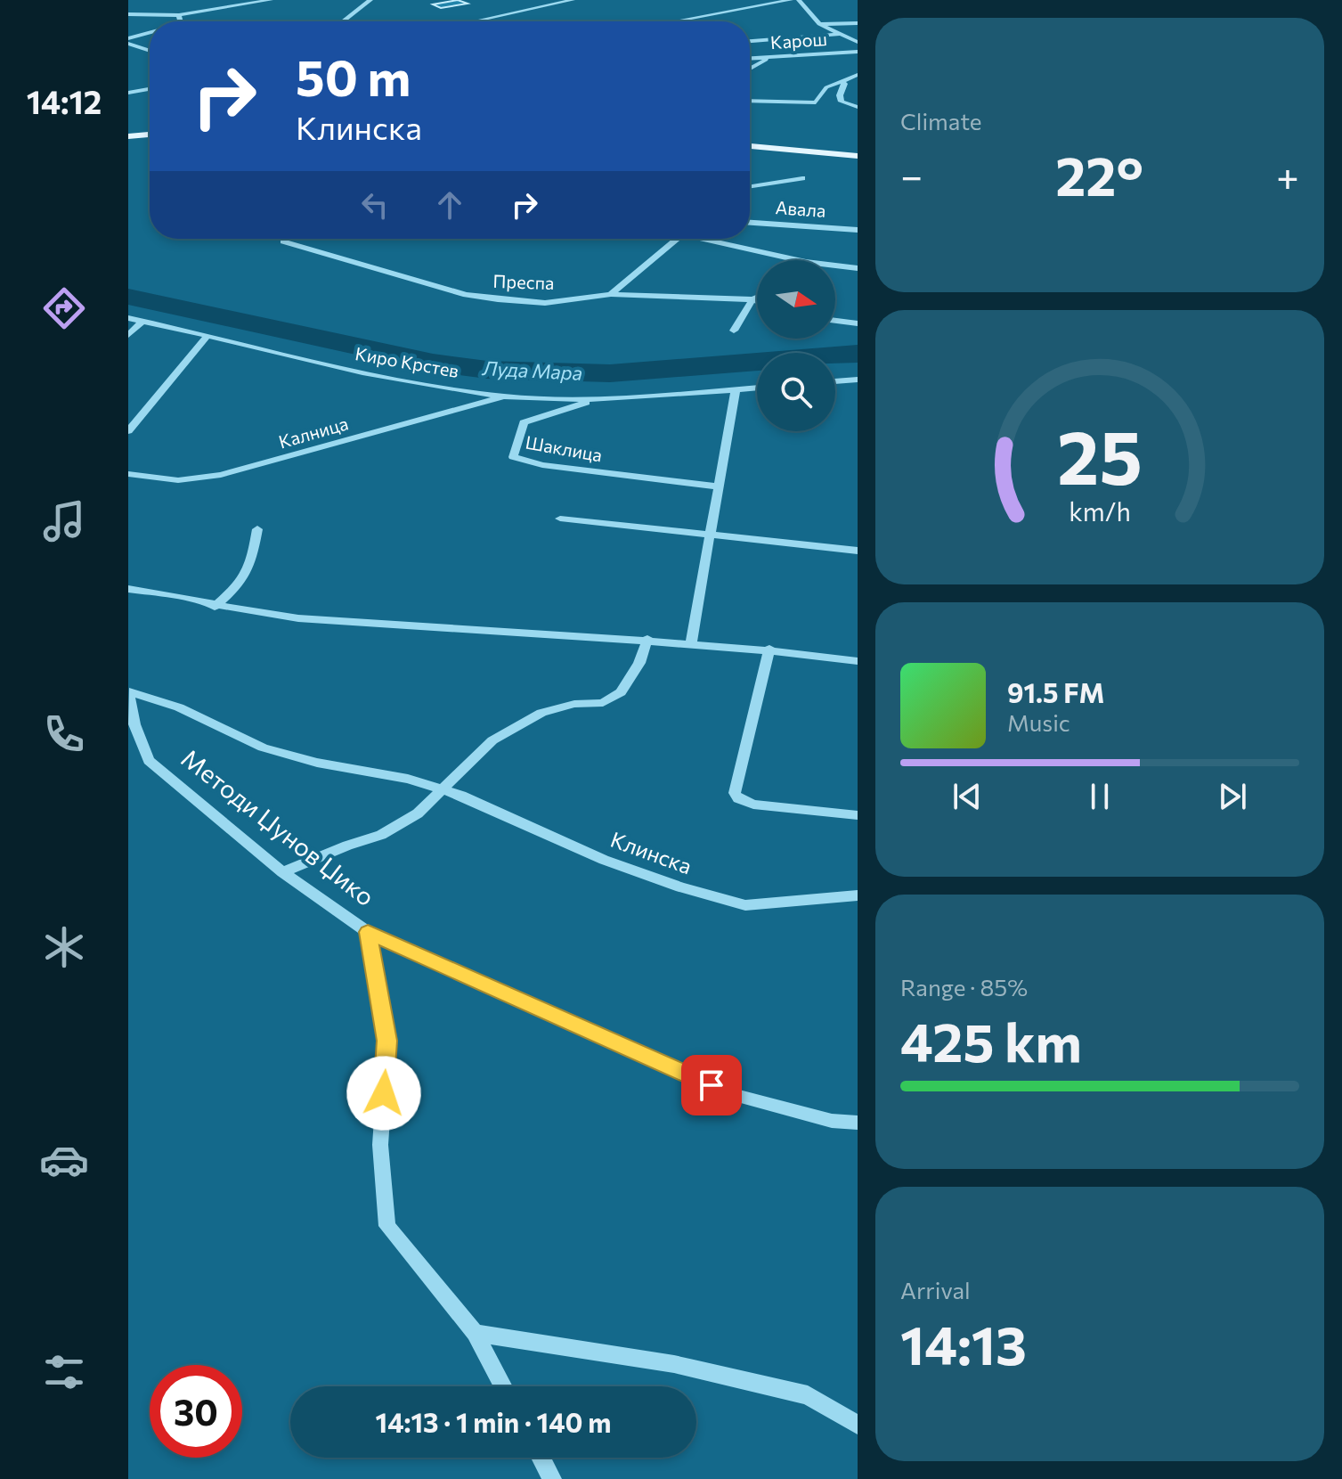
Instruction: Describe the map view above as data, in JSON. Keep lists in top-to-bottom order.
{
  "streets": {
    "street": [
      "Карош",
      "Авала",
      "Преспа",
      "Киро Крстев",
      "Калница",
      "Шаклица",
      "Методи Џунов Џико",
      "Клинска"
    ]
  },
  "crossings": [
    ["Киро Крстев", "Калница"],
    ["Киро Крстев", "Шаклица"],
    ["Методи Џунов Џико", "Клинска"]
  ],
  "water": ["Луда Мара"],
  "north": "right",
  "page": {
    "tabs": "14:12",
    "tile": [
      "Climate",
      ["Range · 85%", "425 km"],
      ["Arrival", "14:13"]
    ],
    "turn": ["50 m", "Клинска"],
    "heat": ["−", "22°", "+"],
    "song": ["91.5 FM", "Music"],
    "limit": "30",
    "trip": "14:13 · 1 min · 140 m",
    "gauge": ["25", "km/h"]
  }
}
